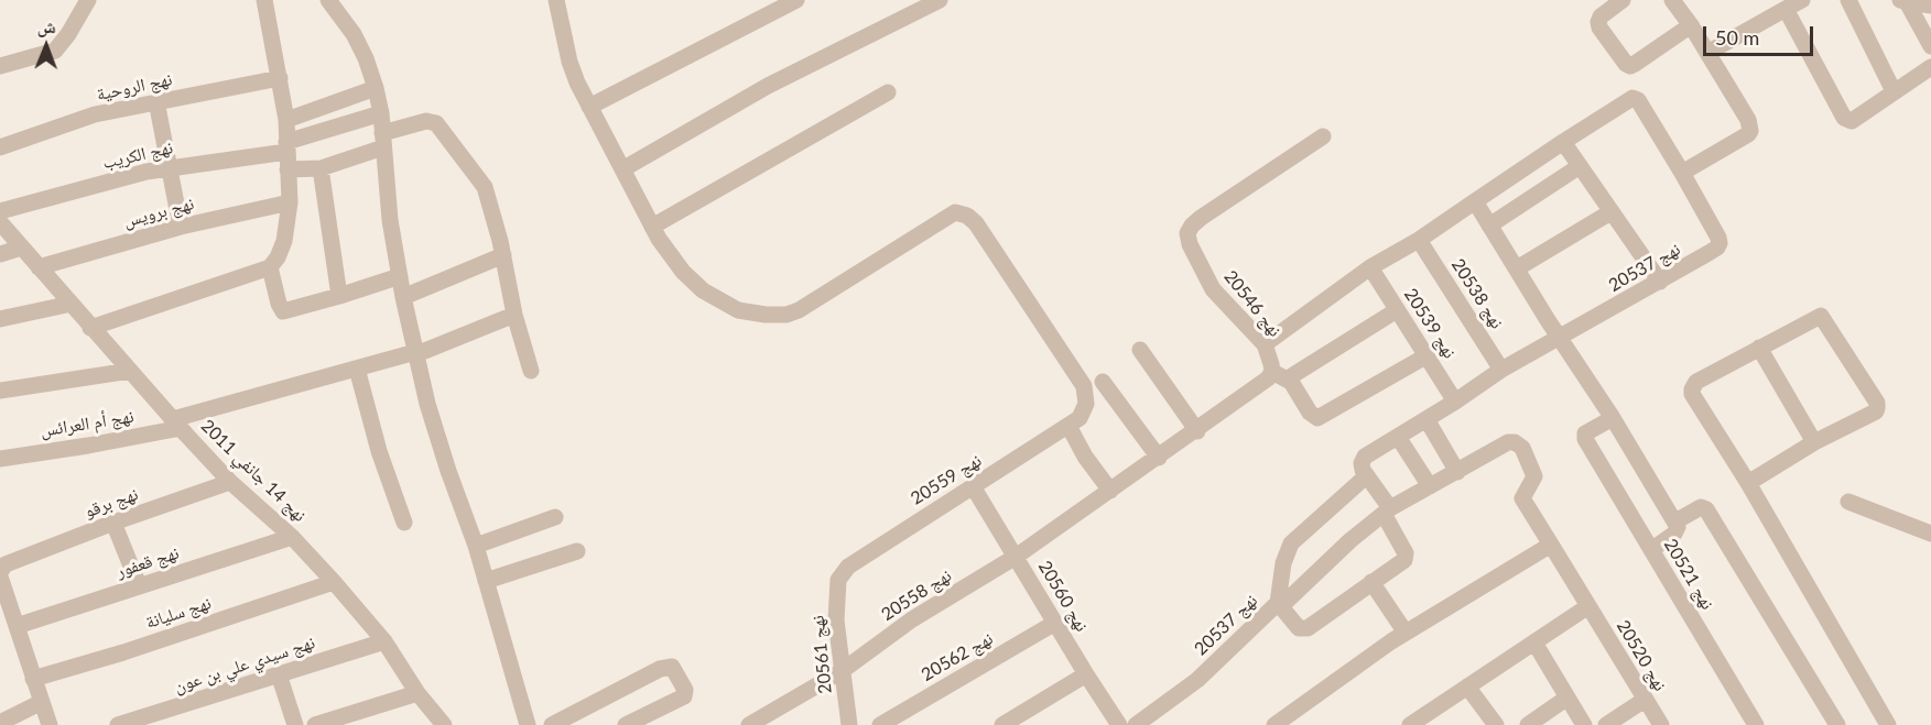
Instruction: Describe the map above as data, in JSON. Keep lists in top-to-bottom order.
{
  "streets": {
    "street": [
      "نهج الروحية",
      "نهج الكريب",
      "نهج برويس",
      "نهج 20537",
      "نهج 20538",
      "نهج 20546",
      "نهج 20539",
      "نهج أم العرائس",
      "نهج 14 جانفي 2011",
      "نهج 20559",
      "نهج برقو",
      "نهج قعفور",
      "نهج 20521",
      "نهج 20558",
      "نهج 20560",
      "نهج سليانة",
      "نهج 20561",
      "نهج 20520",
      "نهج 20562",
      "نهج سيدي علي بن عون"
    ]
  },
  "crossings": [
    ["نهج برويس", "نهج 14 جانفي 2011"],
    ["نهج 20537", "نهج 20538"],
    ["نهج 20537", "نهج 20539"],
    ["نهج 20546", "نهج 20539"],
    ["نهج أم العرائس", "نهج 14 جانفي 2011"],
    ["نهج 14 جانفي 2011", "نهج برقو"],
    ["نهج 14 جانفي 2011", "نهج قعفور"],
    ["نهج 14 جانفي 2011", "نهج سليانة"],
    ["نهج 14 جانفي 2011", "نهج سيدي علي بن عون"],
    ["نهج 20559", "نهج 20560"],
    ["نهج 20559", "نهج 20561"],
    ["نهج 20558", "نهج 20560"],
    ["نهج 20558", "نهج 20561"],
    ["نهج 20560", "نهج 20562"]
  ],
  "scale_bar": "50 m",
  "north": "top"
}
